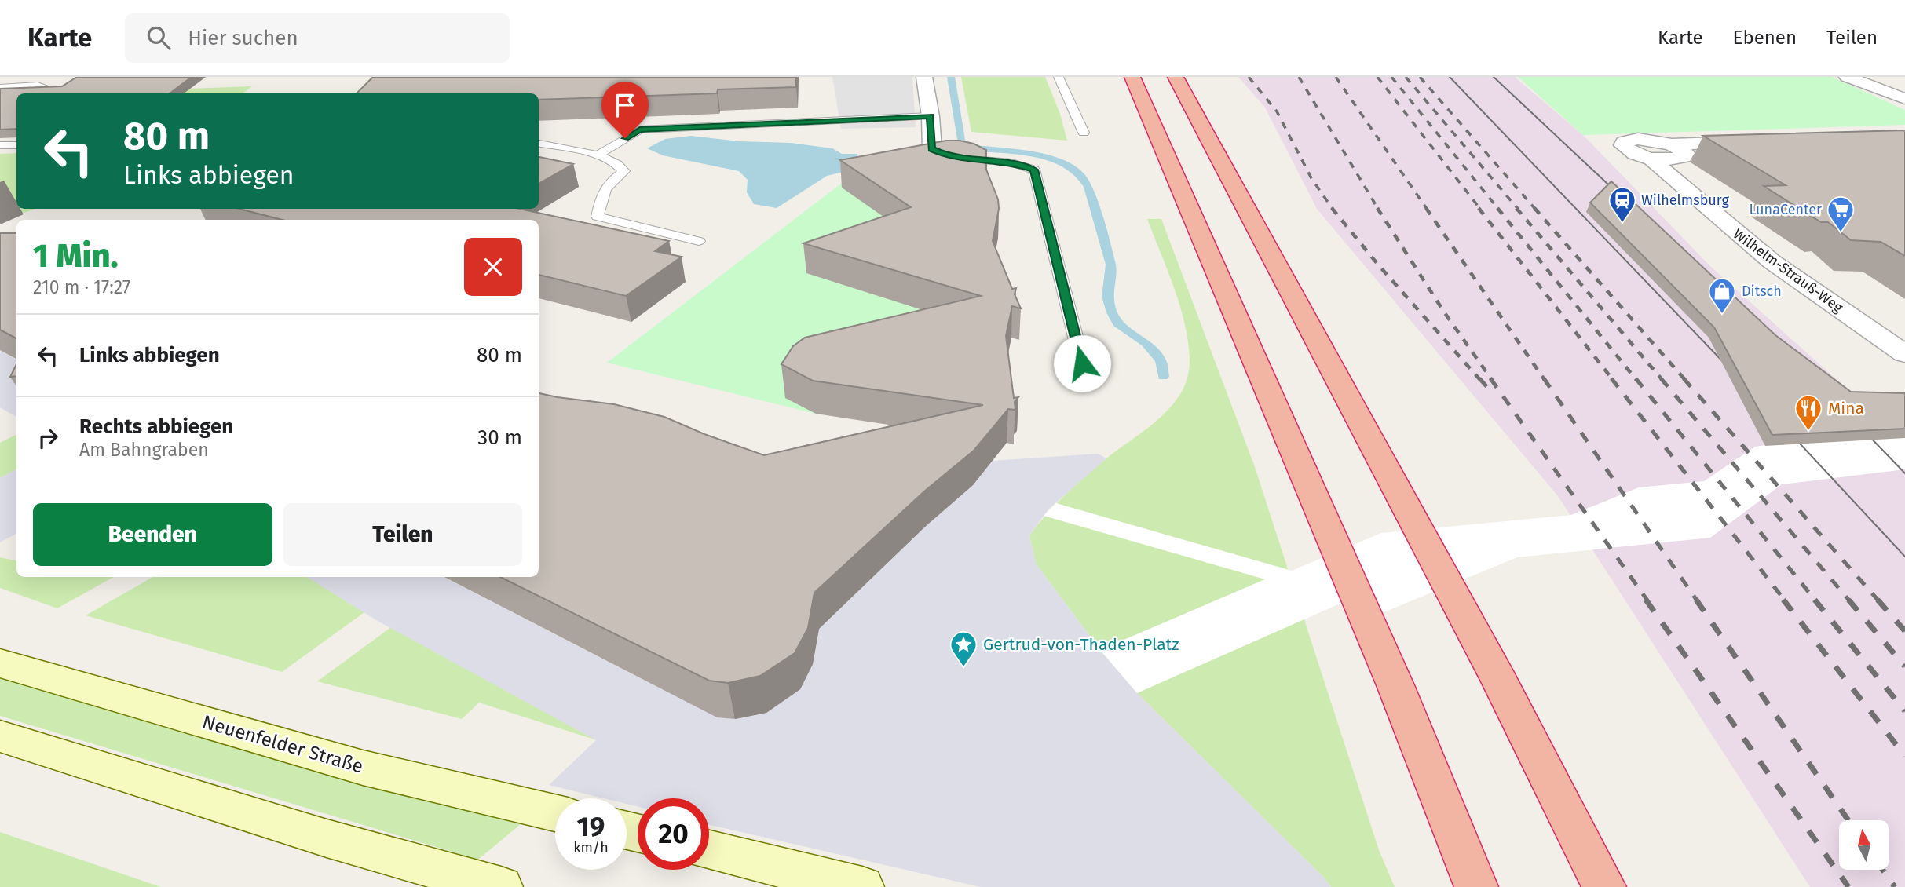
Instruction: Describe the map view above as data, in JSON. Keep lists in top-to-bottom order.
{
  "streets": {
    "main road": ["Neuenfelder Straße"],
    "street": ["Wilhelm-Strauß-Weg"]
  },
  "places": {
    "station": ["Wilhelmsburg"],
    "supermarket": ["LunaCenter"],
    "shop": ["Ditsch"],
    "restaurant": ["Mina"],
    "place": ["Gertrud-von-Thaden-Platz"]
  },
  "north": "top",
  "page": {
    "header": "Karte",
    "search": "Hier suchen",
    "nav": ["Karte", "Ebenen", "Teilen"],
    "turn": ["80 m", "Links abbiegen"],
    "heading": ["1 Min.", "210 m · 17:27"],
    "list": [
      {
        "name": "Links abbiegen",
        "value": "80 m"
      },
      {
        "name": "Rechts abbiegen",
        "note": "Am Bahngraben",
        "value": "30 m"
      }
    ],
    "buttons": ["Beenden", "Teilen"],
    "speed": "19 km/h",
    "limit": "20"
  }
}
